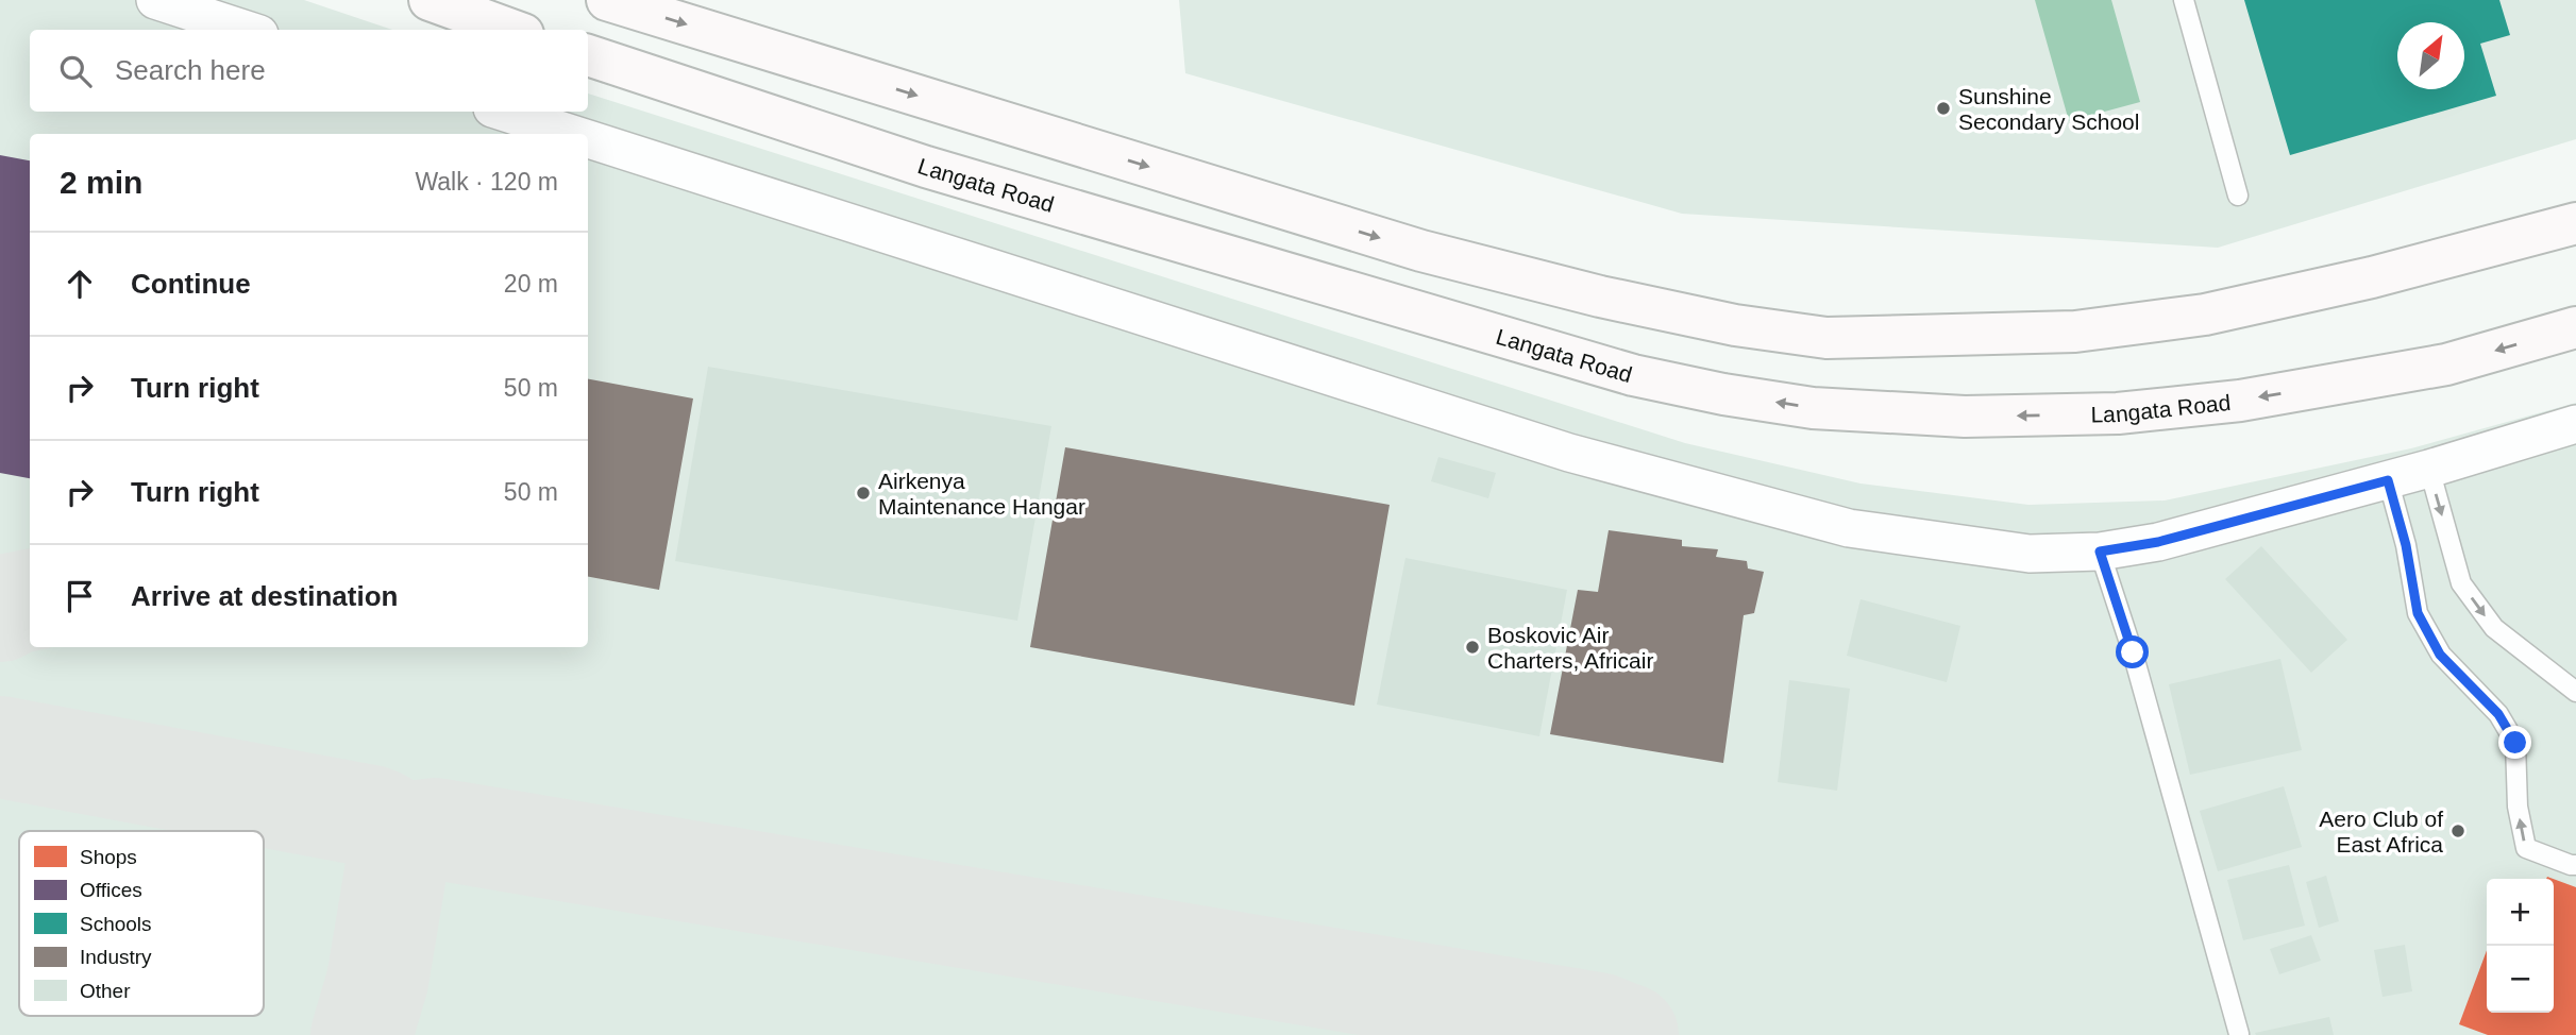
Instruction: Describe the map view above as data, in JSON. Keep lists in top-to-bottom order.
{
  "streets": {
    "main road": ["Langata Road"]
  },
  "places": [
    "Sunshine Secondary School",
    "Airkenya Maintenance Hangar",
    "Boskovic Air Charters, Africair",
    "Aero Club of East Africa"
  ],
  "legend": [
    "Shops",
    "Offices",
    "Schools",
    "Industry",
    "Other"
  ],
  "north": "top right",
  "page": {
    "search": "Search here",
    "heading": ["2 min", "Walk · 120 m"],
    "list": [
      ["Continue", "20 m"],
      ["Turn right", "50 m"],
      ["Turn right", "50 m"],
      "Arrive at destination"
    ],
    "map_buttons": ["+", "−"]
  }
}
